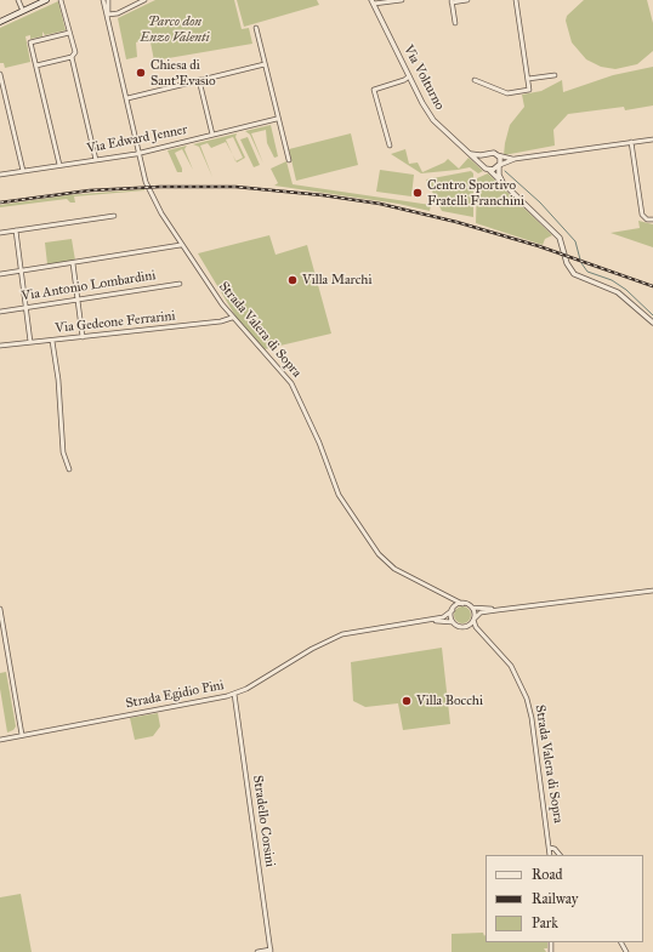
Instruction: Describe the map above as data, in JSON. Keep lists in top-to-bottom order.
{
  "streets": {
    "street": [
      "Via Volturno",
      "Via Edward Jenner",
      "Via Antonio Lombardini",
      "Via Gedeone Ferrarini",
      "Strada Valera di Sopra",
      "Strada Egidio Pini",
      "Stradello Corsini"
    ]
  },
  "crossings": [
    ["Via Edward Jenner", "Strada Valera di Sopra"],
    ["Via Gedeone Ferrarini", "Strada Valera di Sopra"],
    ["Strada Valera di Sopra", "Strada Egidio Pini"],
    ["Strada Egidio Pini", "Stradello Corsini"]
  ],
  "parks": ["Parco don Enzo Valenti"],
  "places": [
    "Chiesa di Sant'Evasio",
    "Centro Sportivo Fratelli Franchini",
    "Villa Marchi",
    "Villa Bocchi"
  ],
  "legend": ["Road", "Railway", "Park"]
}
